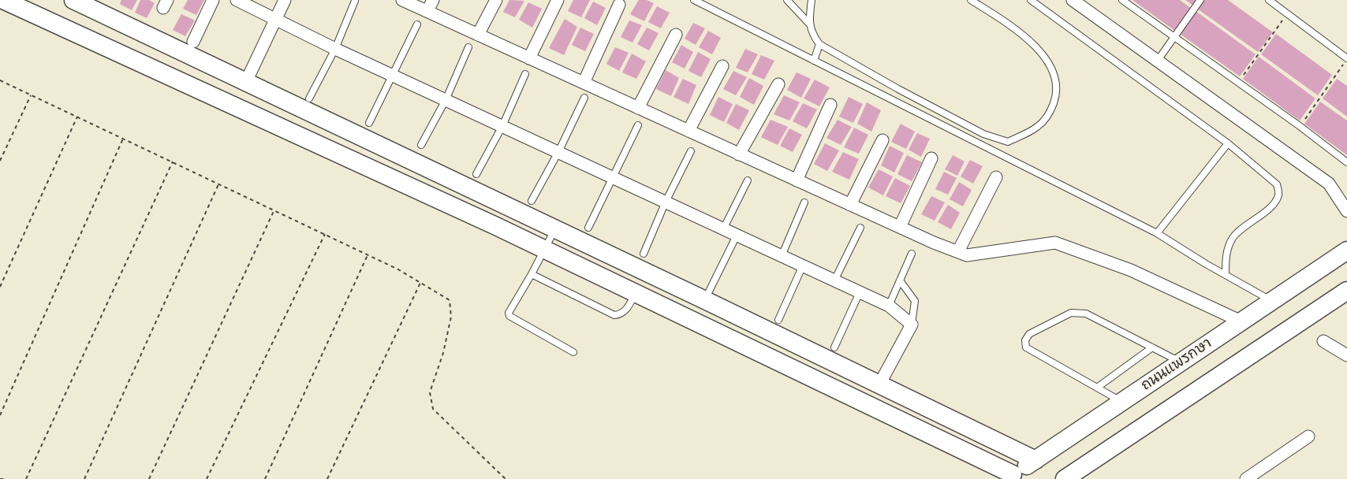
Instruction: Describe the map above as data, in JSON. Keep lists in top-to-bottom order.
{
  "streets": {
    "street": ["ถนนแพรกษา"]
  }
}
